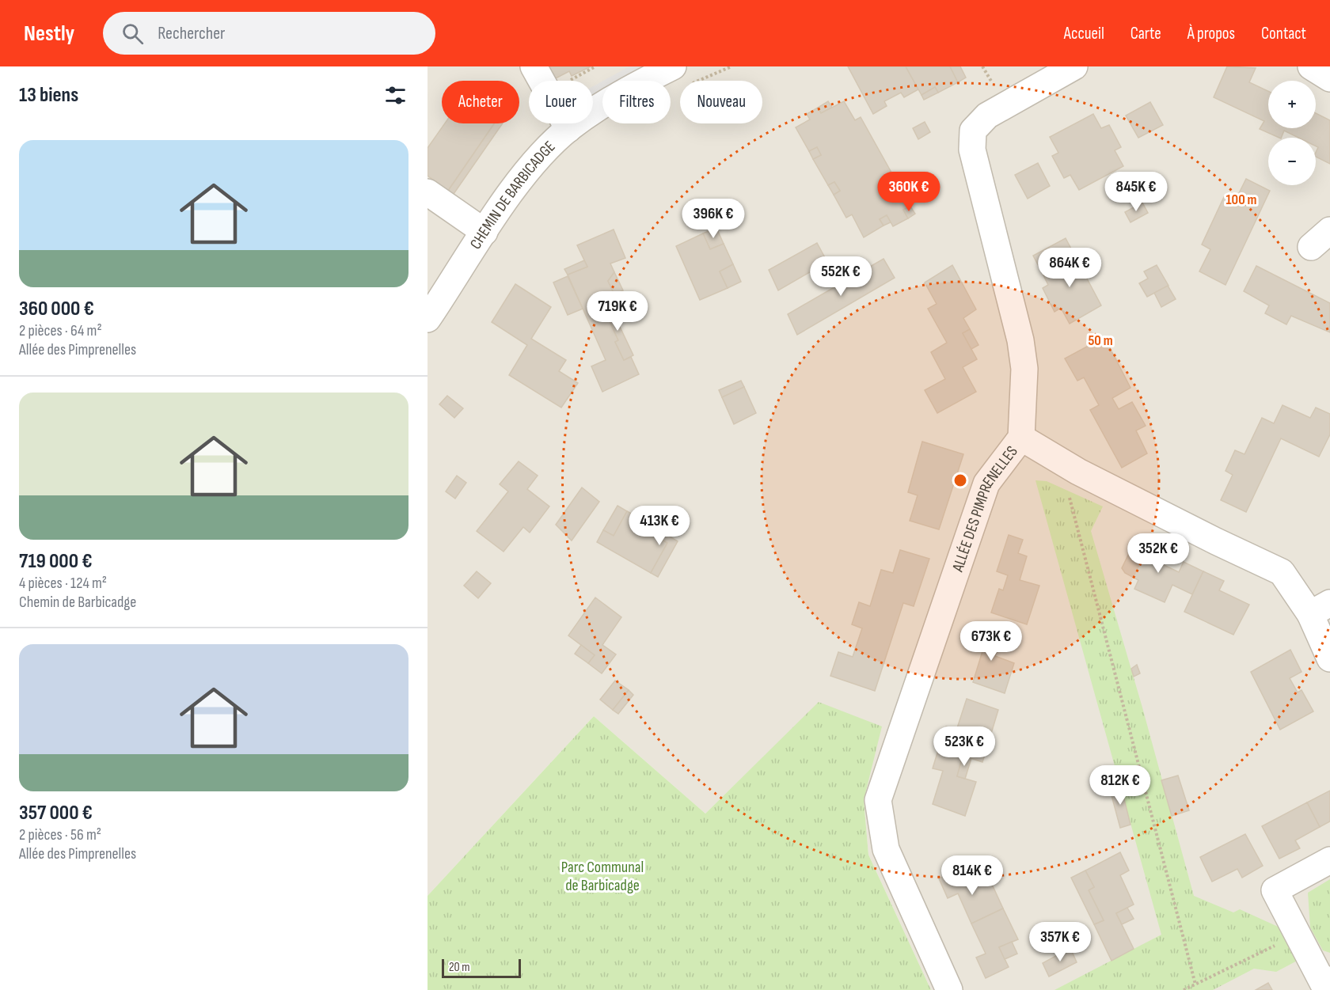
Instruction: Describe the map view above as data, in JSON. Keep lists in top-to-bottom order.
{
  "streets": {
    "street": ["CHEMIN DE BARBICADGE", "ALLÉE DES PIMPRENELLES"]
  },
  "parks": ["Parc Communal de Barbicadge"],
  "scale_bar": "20 m",
  "page": {
    "header": "Nestly",
    "search": "Rechercher",
    "nav": [
      "Accueil",
      "Carte",
      "À propos",
      "Contact"
    ],
    "heading": "13 biens",
    "map_buttons": ["+", "−"],
    "chip": [
      "Acheter",
      "Louer",
      "Filtres",
      "Nouveau"
    ],
    "list": [
      {
        "name": "360 000 €",
        "note": "2 pièces · 64 m² · Allée des Pimprenelles"
      },
      {
        "name": "719 000 €",
        "note": "4 pièces · 124 m² · Chemin de Barbicadge"
      },
      {
        "name": "357 000 €",
        "note": "2 pièces · 56 m² · Allée des Pimprenelles"
      }
    ],
    "price": [
      "360K €",
      "845K €",
      "396K €",
      "864K €",
      "552K €",
      "719K €",
      "413K €",
      "352K €",
      "673K €",
      "523K €",
      "812K €",
      "814K €",
      "357K €"
    ],
    "scale": "20 m"
  },
  "rings": ["100 m", "50 m"]
}
